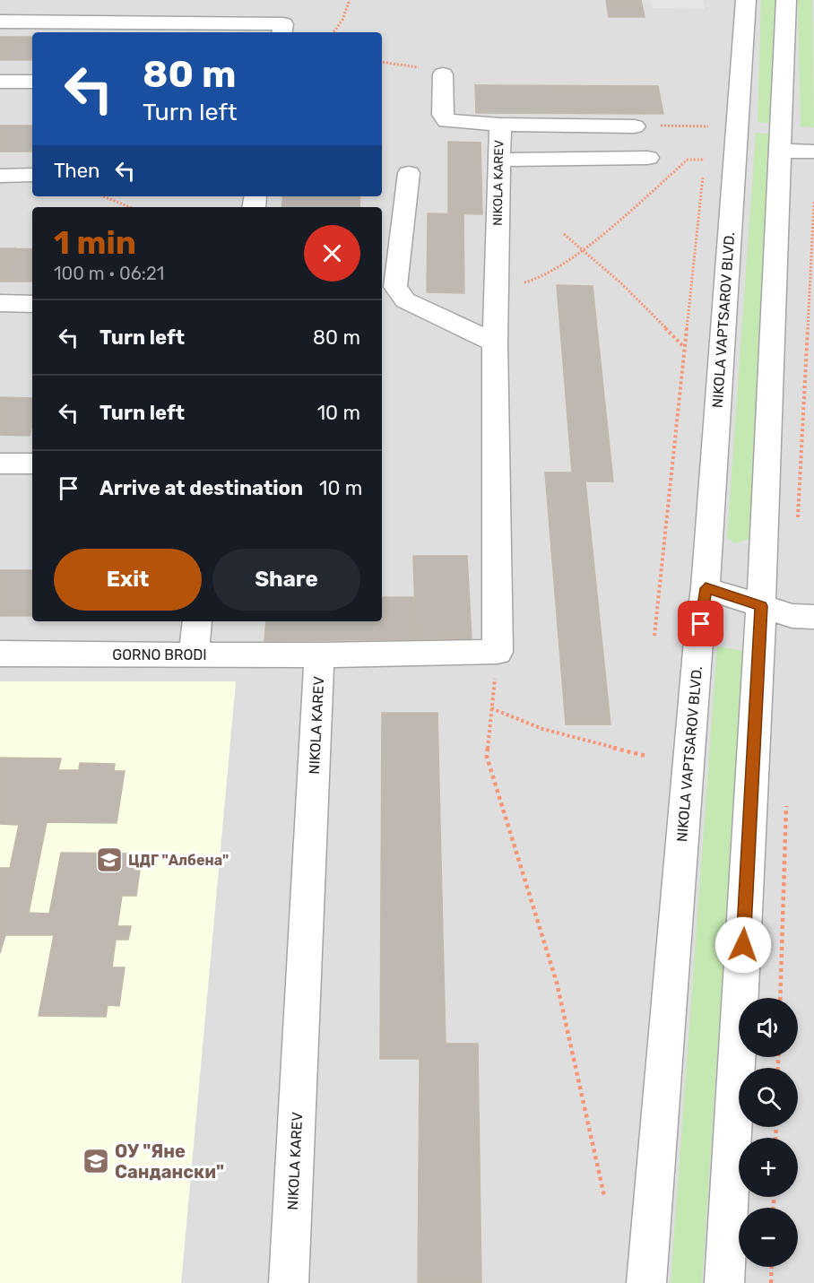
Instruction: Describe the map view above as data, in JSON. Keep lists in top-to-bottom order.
{
  "streets": {
    "street": ["NIKOLA KAREV", "NIKOLA VAPTSAROV BLVD.", "GORNO BRODI"]
  },
  "crossings": [
    ["NIKOLA KAREV", "GORNO BRODI"]
  ],
  "places": {
    "school or university": ["ЦДГ \"Албена\"", "ОУ \"Яне Сандански\""]
  },
  "page": {
    "turn": ["80 m", "Turn left"],
    "then": "Then",
    "heading": ["1 min", "100 m · 06:21"],
    "list": [
      {
        "name": "Turn left",
        "value": "80 m"
      },
      {
        "name": "Turn left",
        "value": "10 m"
      },
      {
        "name": "Arrive at destination",
        "value": "10 m"
      }
    ],
    "buttons": ["Exit", "Share"],
    "map_buttons": ["+", "−"]
  }
}
